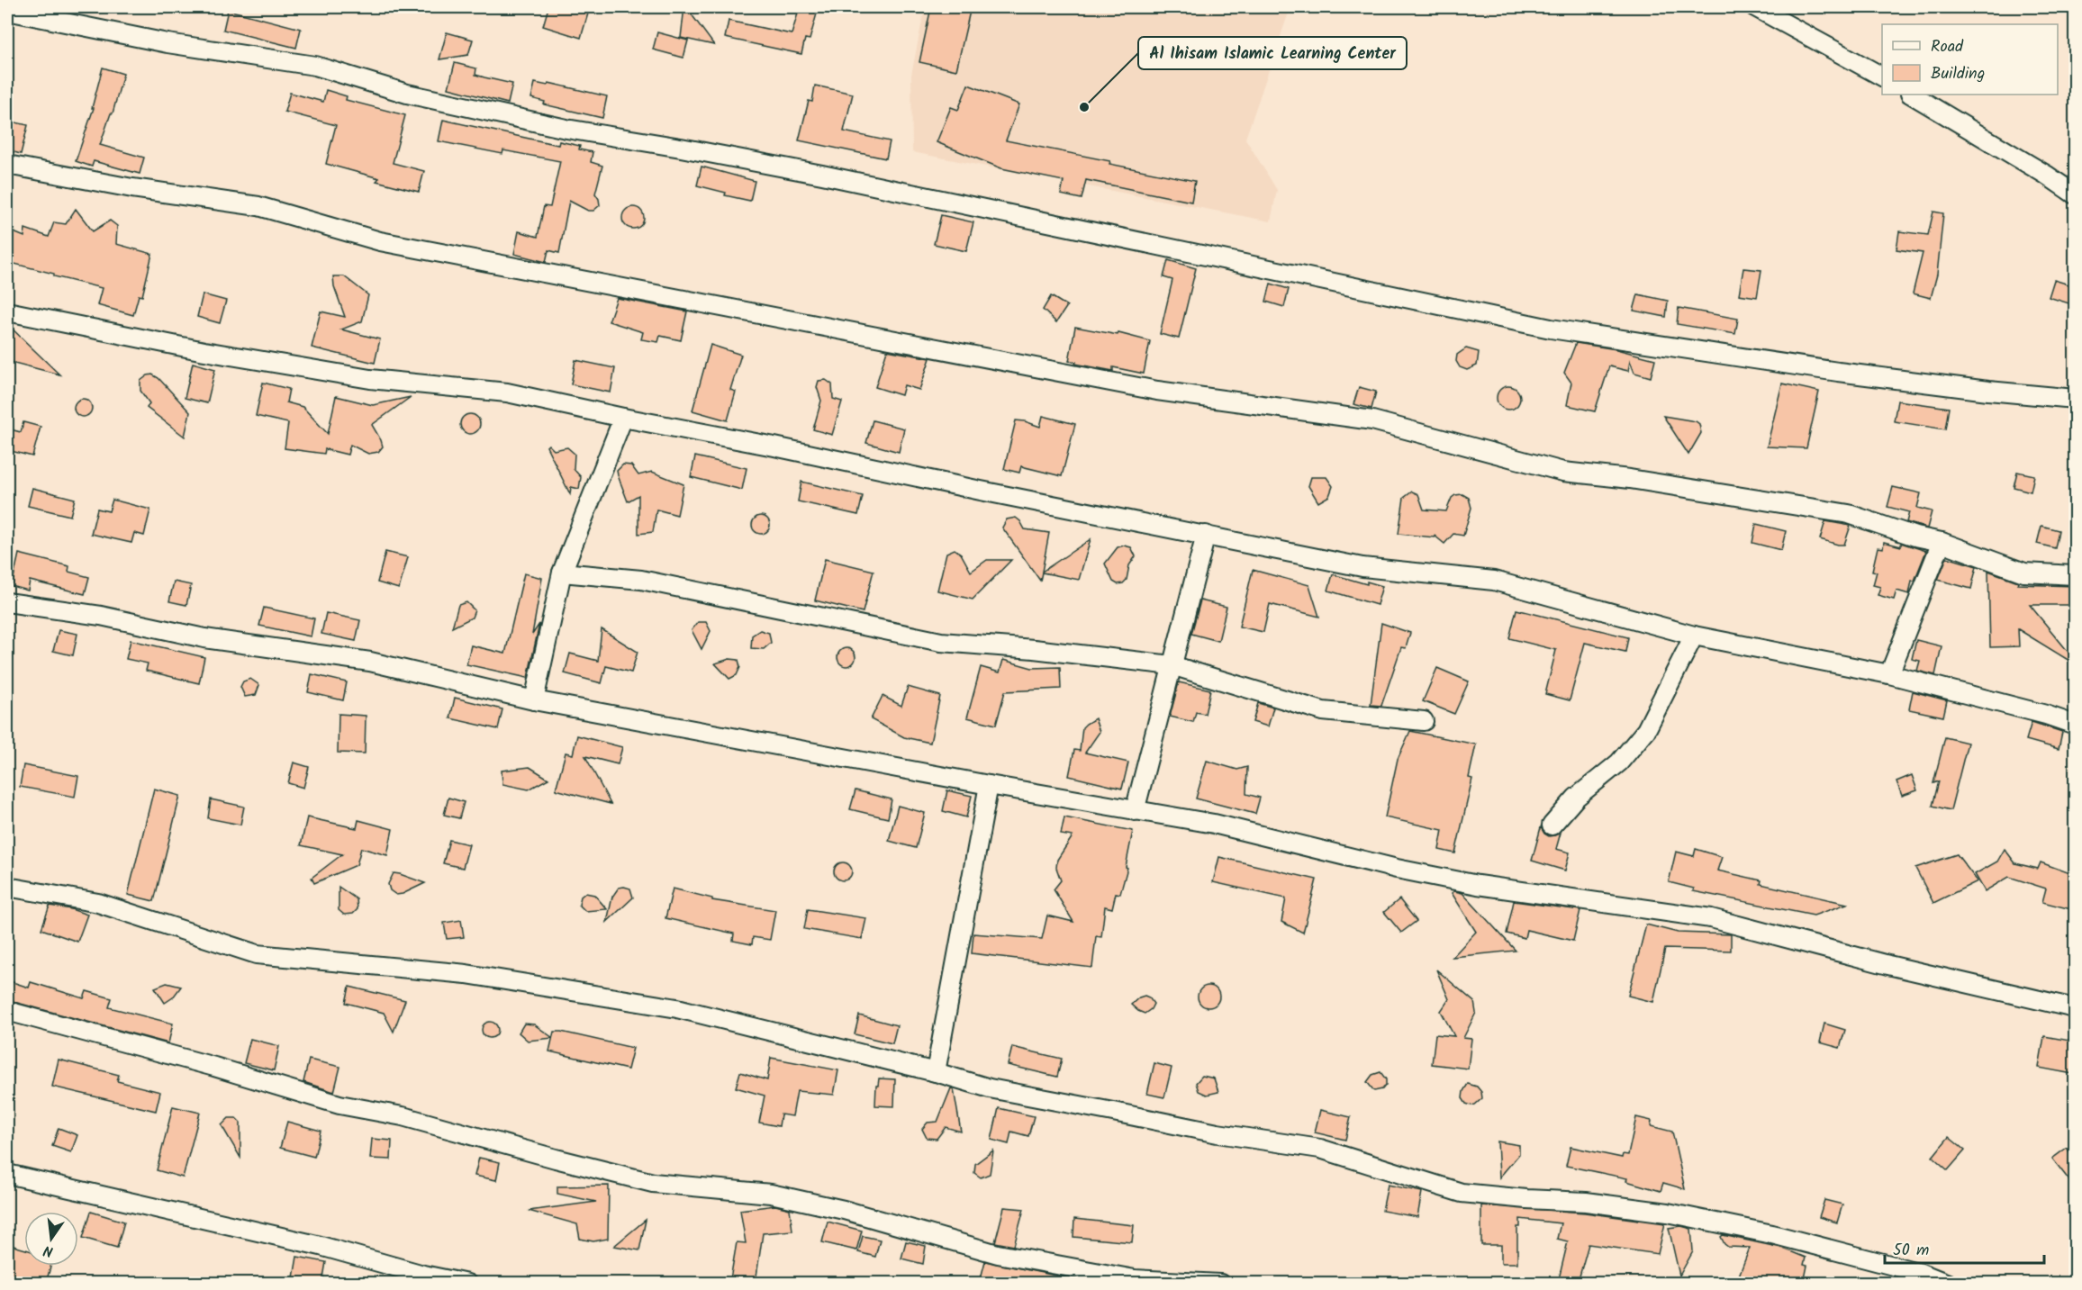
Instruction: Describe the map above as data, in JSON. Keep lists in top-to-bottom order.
{
  "places": ["Al Ihisam Islamic Learning Center"],
  "legend": ["Road", "Building"],
  "scale_bar": "50 m",
  "north": "bottom"
}
